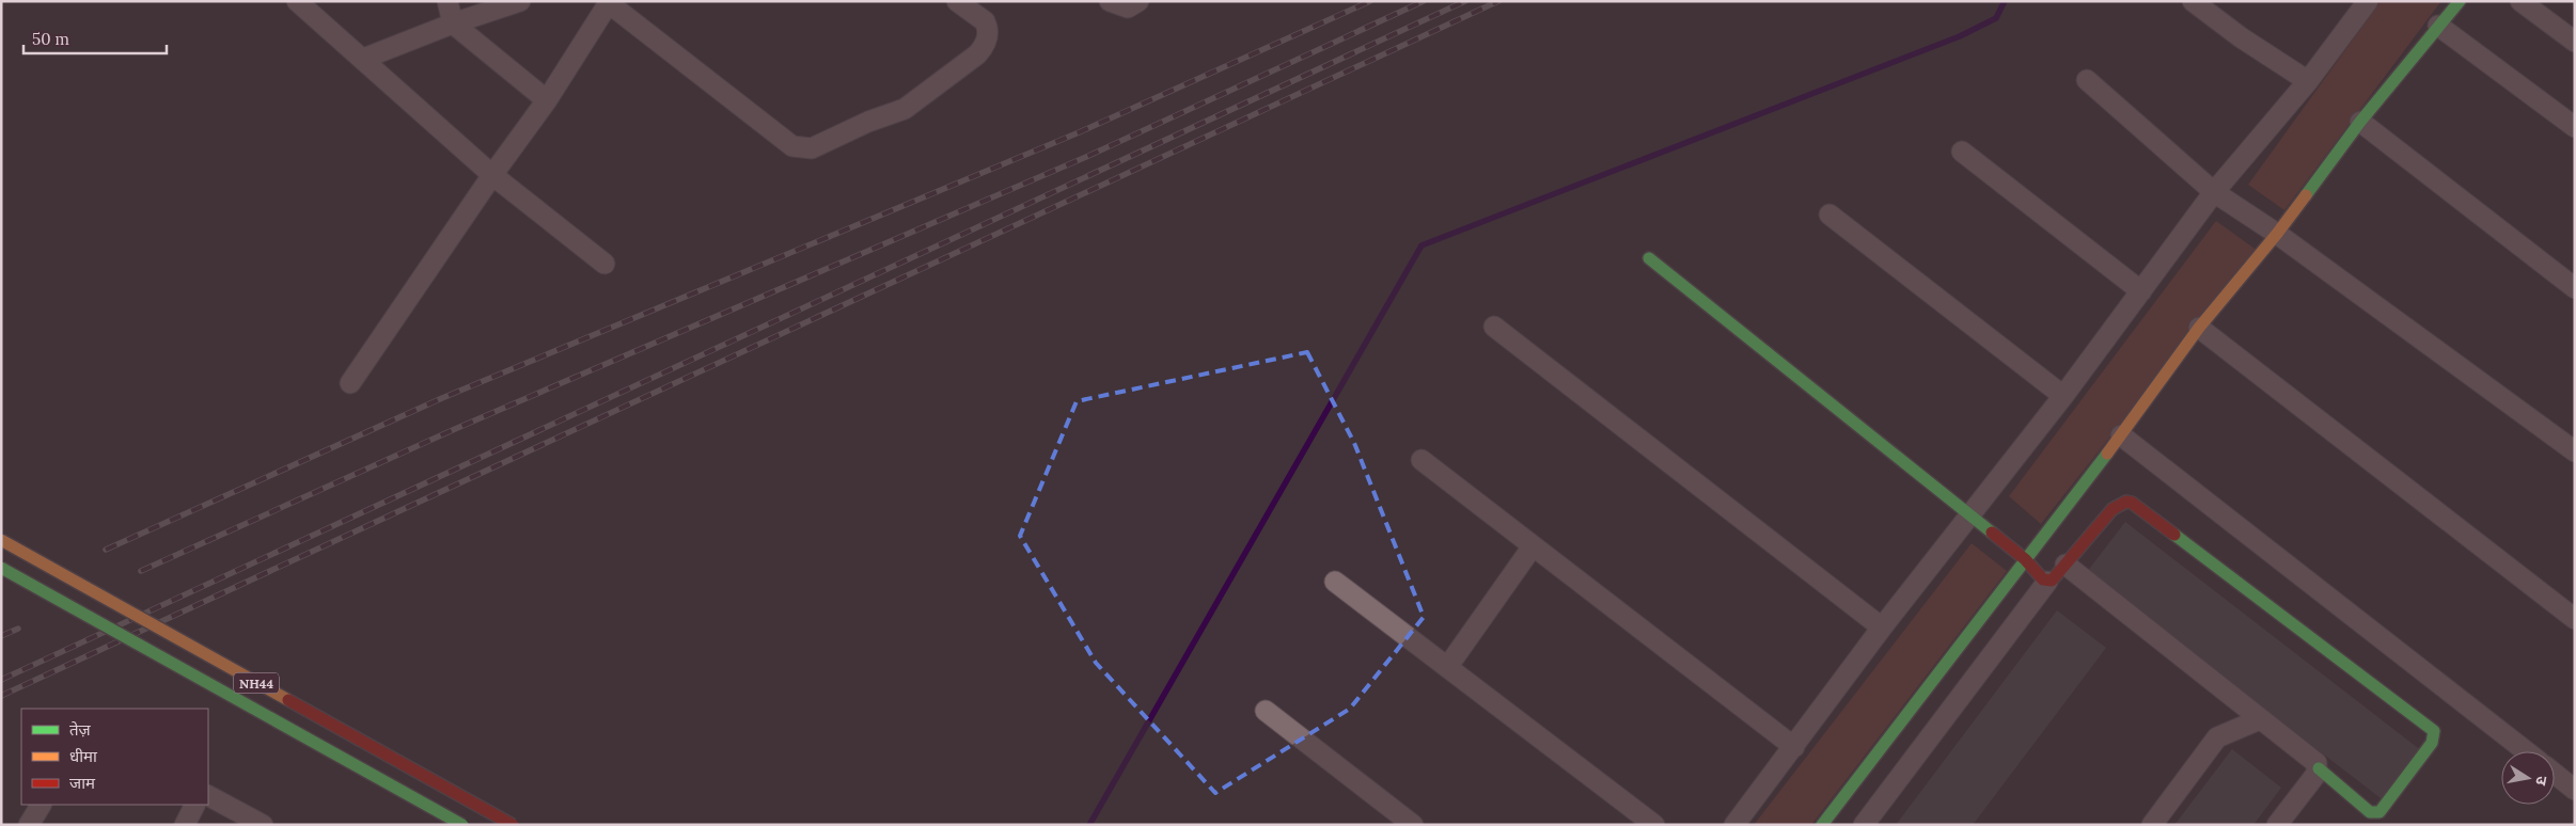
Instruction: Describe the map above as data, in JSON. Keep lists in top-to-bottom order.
{
  "streets": {
    "main road": ["NH44"]
  },
  "legend": ["तेज़", "धीमा", "जाम"],
  "scale_bar": "50 m",
  "north": "right"
}
